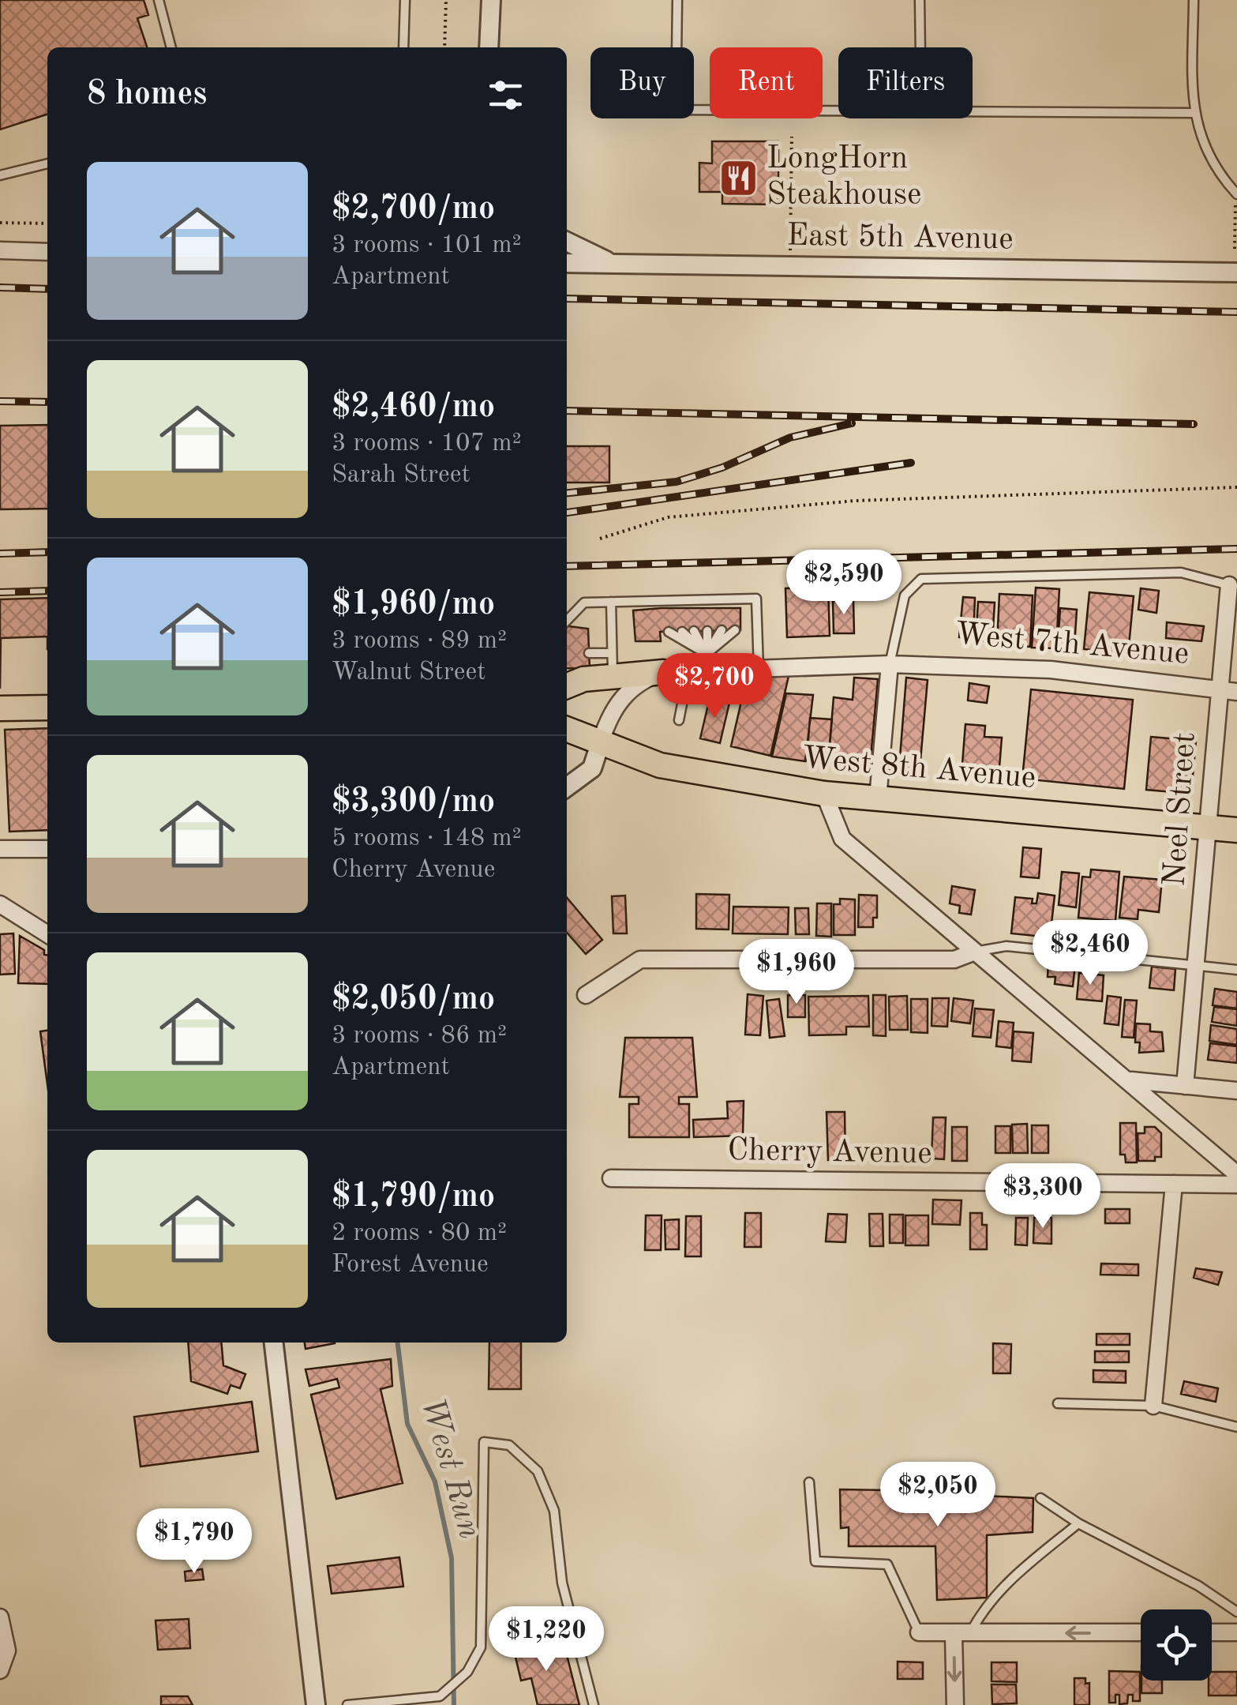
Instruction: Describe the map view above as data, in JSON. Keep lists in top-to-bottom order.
{
  "streets": {
    "main road": ["West 8th Avenue"],
    "street": [
      "East 5th Avenue",
      "West 7th Avenue",
      "Neel Street",
      "Cherry Avenue"
    ]
  },
  "crossings": [
    ["West 7th Avenue", "West 8th Avenue"],
    ["West 7th Avenue", "Neel Street"],
    ["West 8th Avenue", "Neel Street"]
  ],
  "water": ["West Run"],
  "places": {
    "restaurant": ["LongHorn Steakhouse"]
  },
  "page": {
    "chip": ["Buy", "Rent", "Filters"],
    "heading": "8 homes",
    "list": [
      {
        "name": "$2,700/mo",
        "note": "3 rooms · 101 m² · Apartment"
      },
      {
        "name": "$2,460/mo",
        "note": "3 rooms · 107 m² · Sarah Street"
      },
      {
        "name": "$1,960/mo",
        "note": "3 rooms · 89 m² · Walnut Street"
      },
      {
        "name": "$3,300/mo",
        "note": "5 rooms · 148 m² · Cherry Avenue"
      },
      {
        "name": "$2,050/mo",
        "note": "3 rooms · 86 m² · Apartment"
      },
      {
        "name": "$1,790/mo",
        "note": "2 rooms · 80 m² · Forest Avenue"
      }
    ],
    "price": [
      "$2,590",
      "$2,700",
      "$2,460",
      "$1,960",
      "$3,300",
      "$2,050",
      "$1,790",
      "$1,220"
    ]
  }
}
